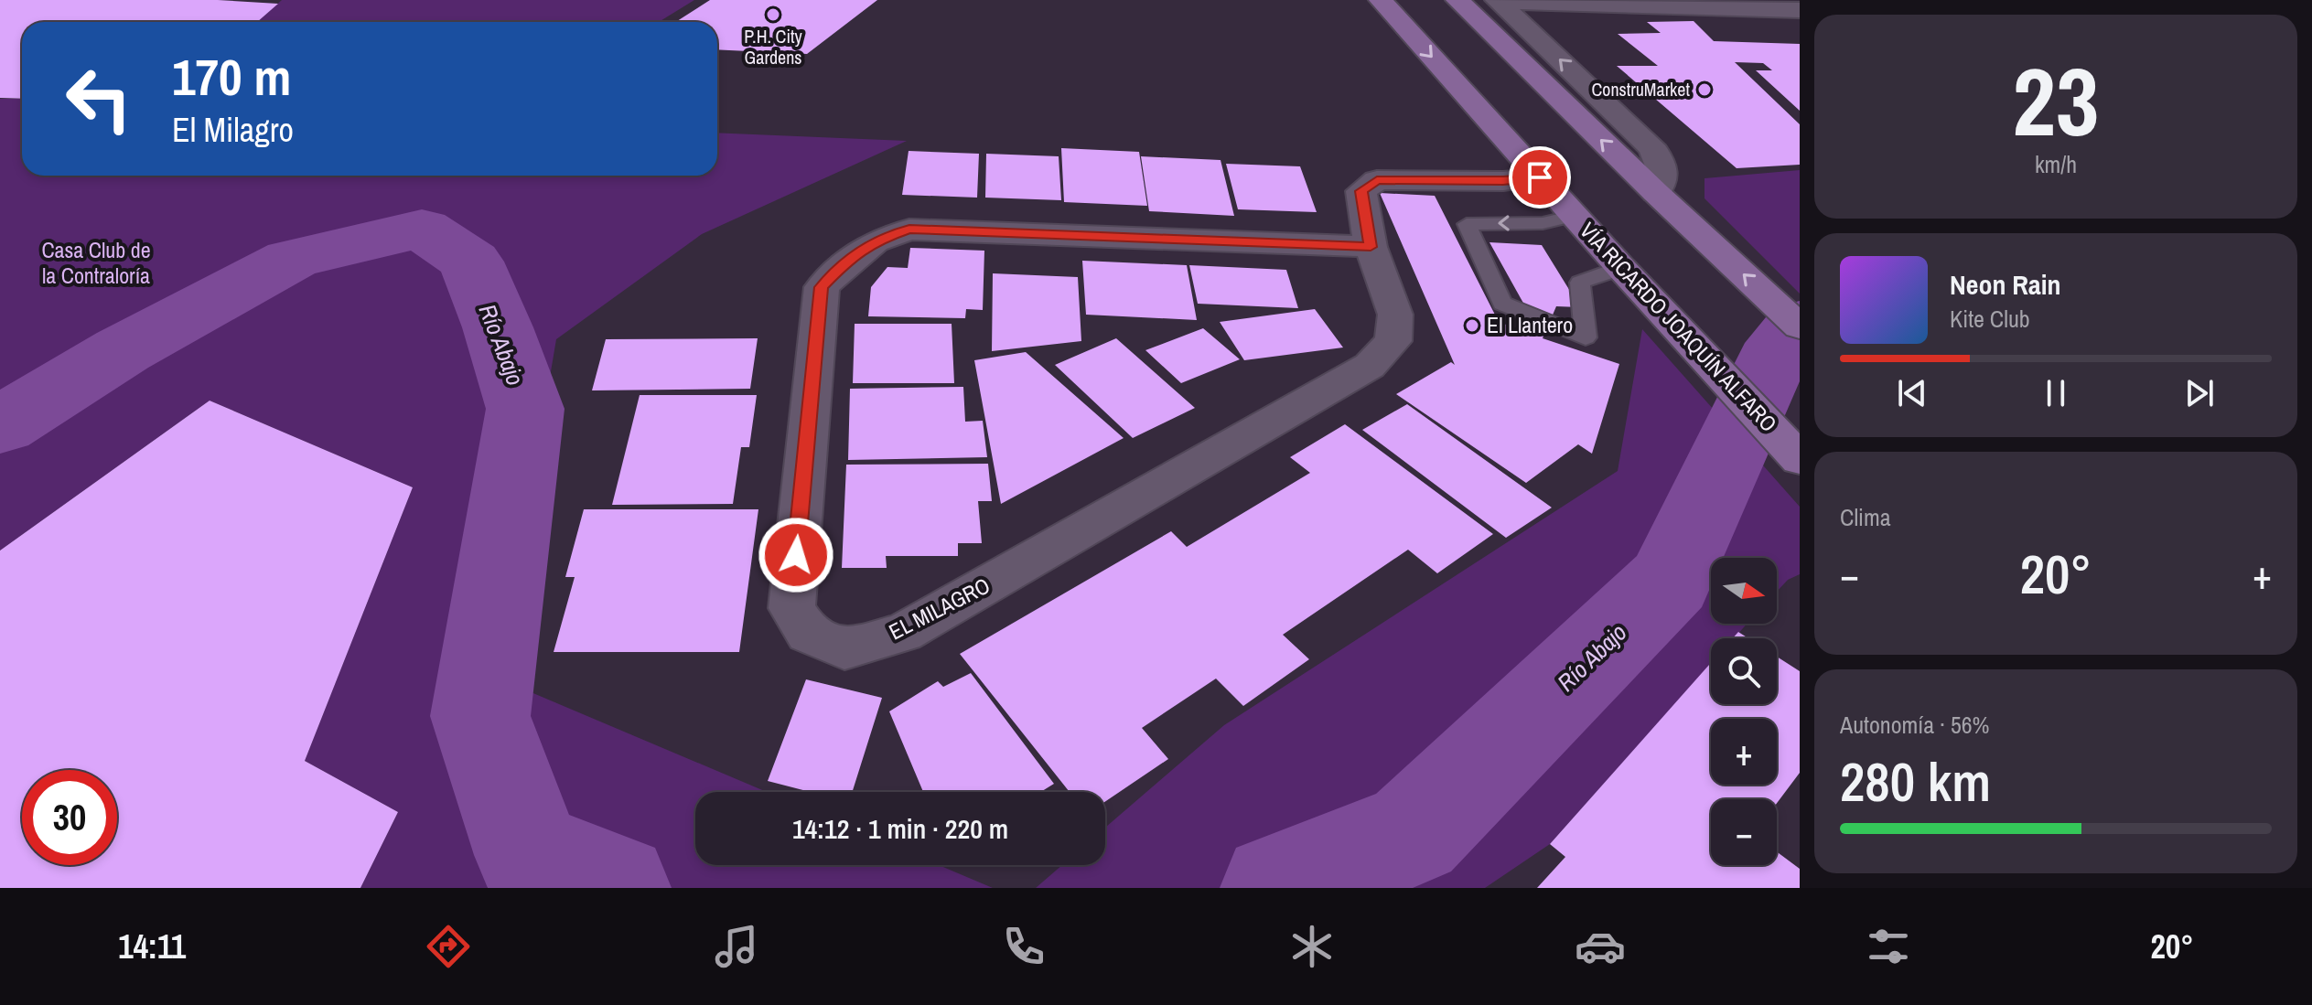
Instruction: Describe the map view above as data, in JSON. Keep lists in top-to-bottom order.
{
  "streets": {
    "main road": ["VÍA RICARDO JOAQUÍN ALFARO"],
    "street": ["EL MILAGRO"]
  },
  "crossings": [
    ["VÍA RICARDO JOAQUÍN ALFARO", "EL MILAGRO"]
  ],
  "water": ["Río Abajo"],
  "parks": ["Casa Club de la Contraloría"],
  "places": ["P.H. City Gardens", "ConstruMarket", "El Llantero"],
  "north": "right",
  "page": {
    "tile": [
      ["23", "km/h"],
      "Clima",
      ["Autonomía · 56%", "280 km"]
    ],
    "turn": ["170 m", "El Milagro"],
    "song": ["Neon Rain", "Kite Club"],
    "heat": ["−", "20°", "+"],
    "map_buttons": ["+", "−"],
    "limit": "30",
    "trip": "14:12 · 1 min · 220 m",
    "tabs": ["14:11", "20°"]
  }
}
